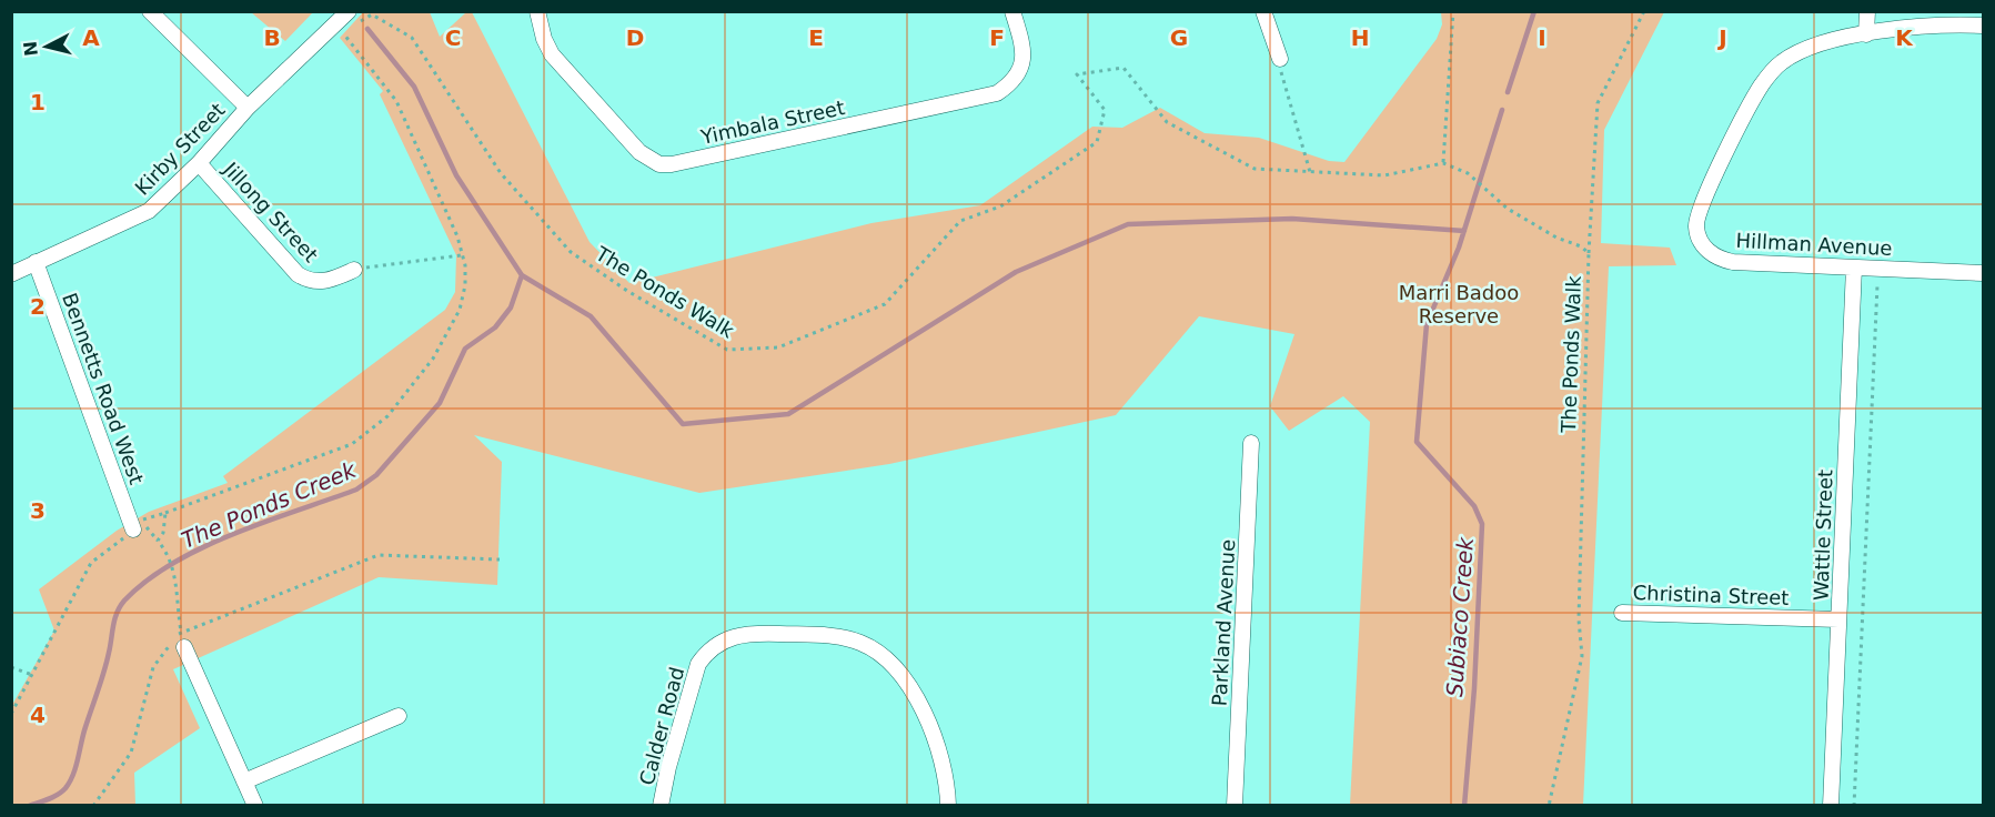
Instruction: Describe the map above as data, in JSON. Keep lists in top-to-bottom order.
{
  "streets": {
    "street": [
      "Yimbala Street",
      "Kirby Street",
      "Jillong Street",
      "Hillman Avenue",
      "Bennetts Road West",
      "Wattle Street",
      "Christina Street",
      "Parkland Avenue",
      "Calder Road"
    ],
    "path": ["The Ponds Walk"]
  },
  "crossings": [
    ["Kirby Street", "Jillong Street"],
    ["Kirby Street", "Bennetts Road West"],
    ["Hillman Avenue", "Wattle Street"],
    ["Wattle Street", "Christina Street"]
  ],
  "water": ["The Ponds Creek", "Subiaco Creek"],
  "parks": ["Marri Badoo Reserve"],
  "north": "left",
  "grid": {
    "columns": [
      "A",
      "B",
      "C",
      "D",
      "E",
      "F",
      "G",
      "H",
      "I",
      "J",
      "K"
    ],
    "rows": [
      "1",
      "2",
      "3",
      "4"
    ]
  }
}
